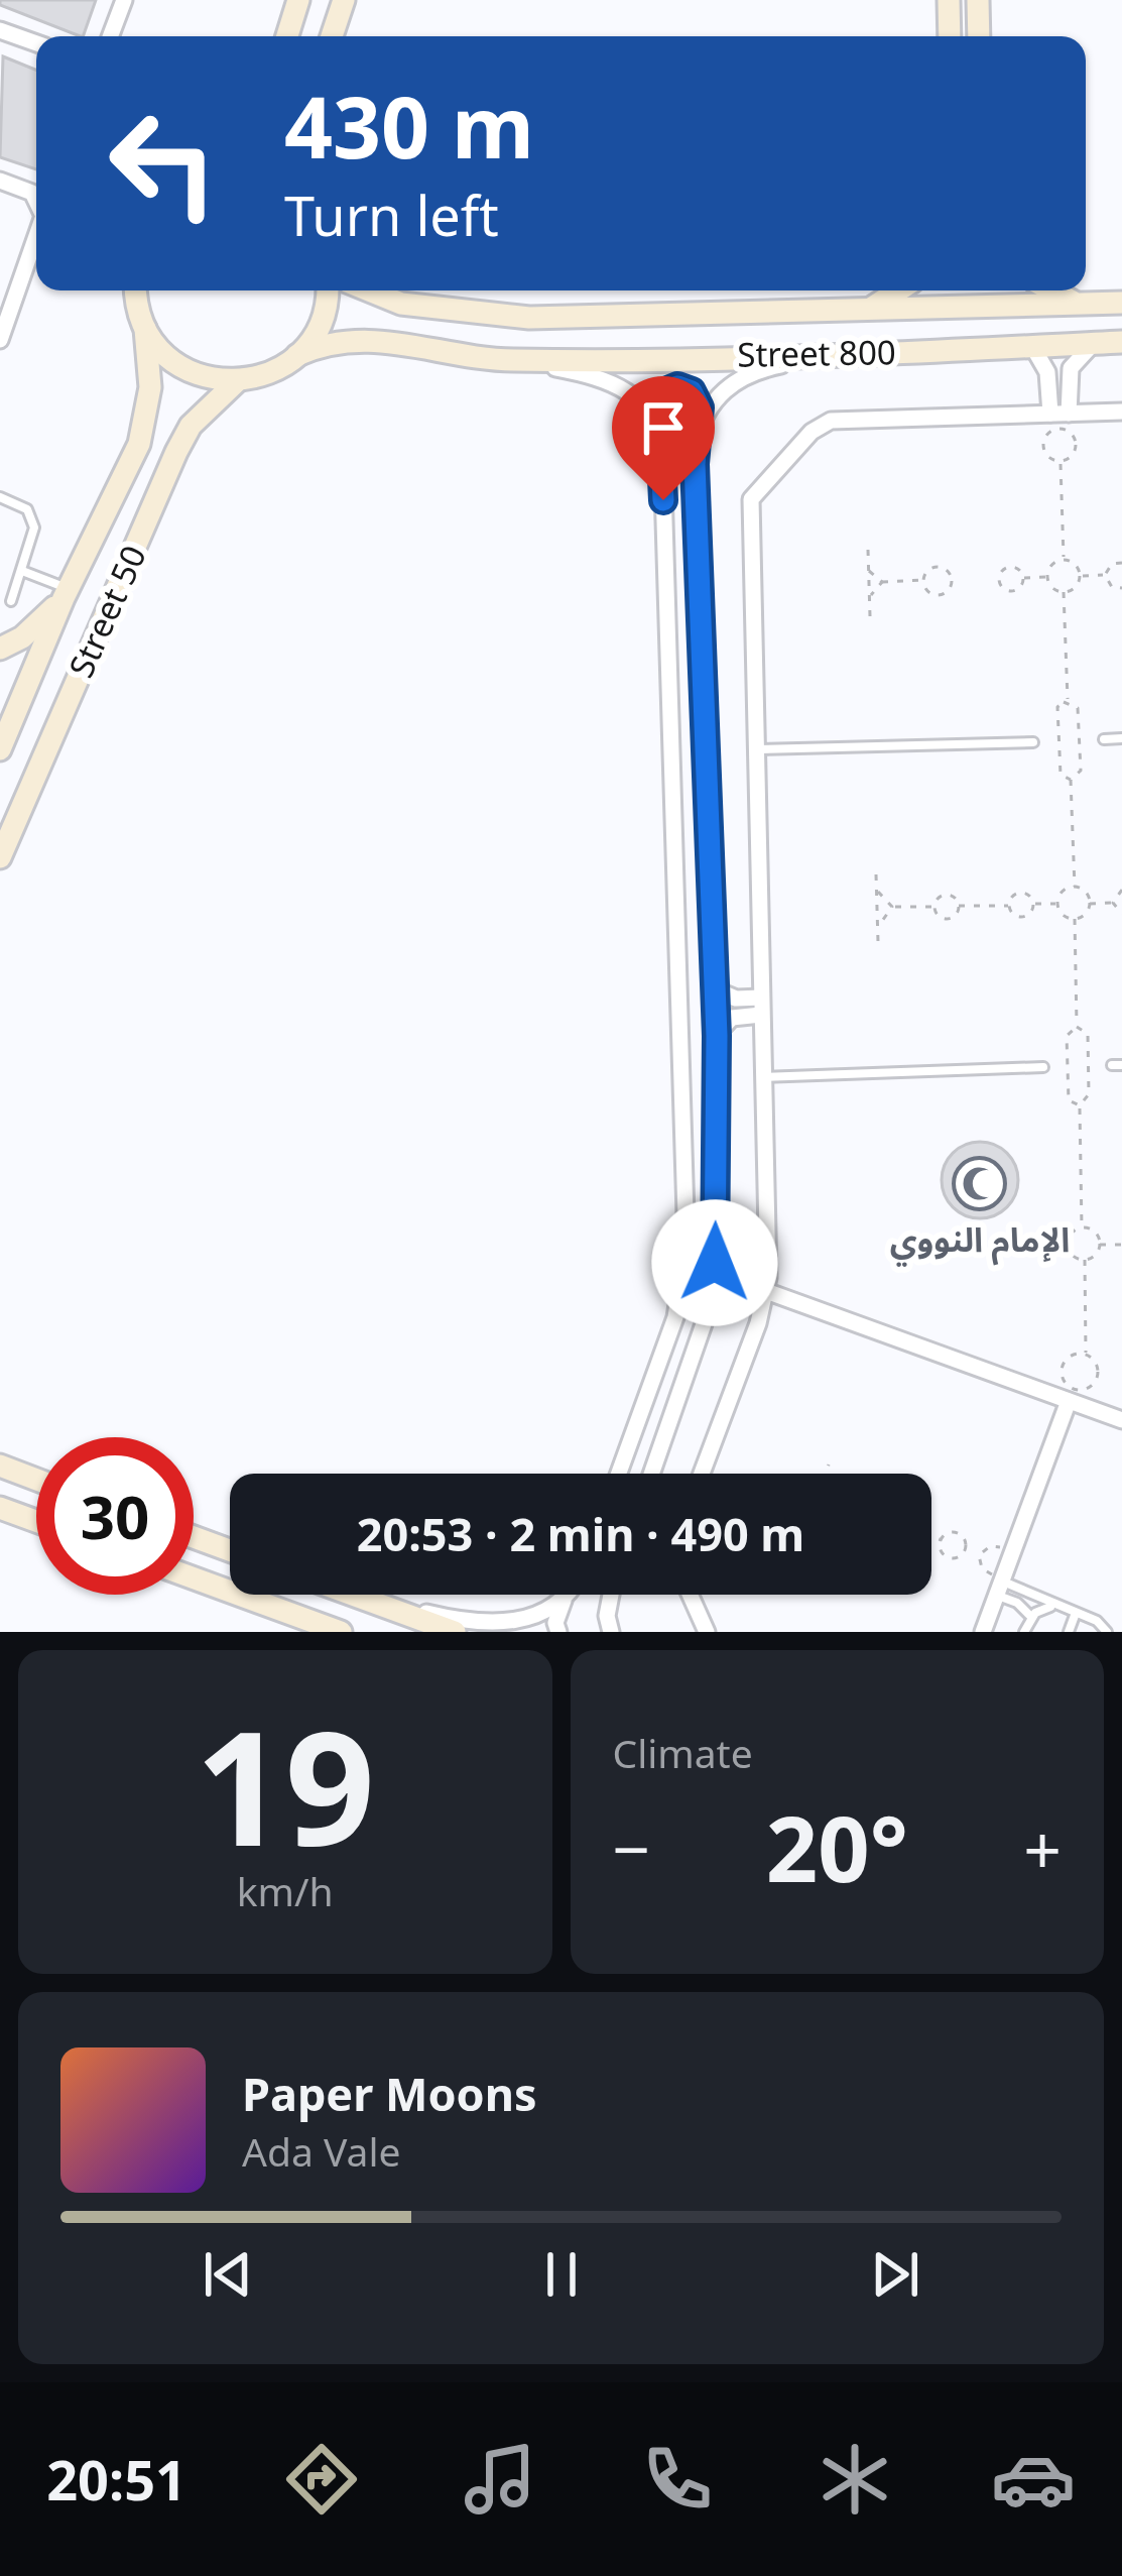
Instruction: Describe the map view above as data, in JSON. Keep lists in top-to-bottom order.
{
  "streets": {
    "main road": ["Street 800", "Street 50"]
  },
  "crossings": [
    ["Street 800", "Street 50"]
  ],
  "places": {
    "mosque": ["الإمام النووي"]
  },
  "page": {
    "turn": ["430 m", "Turn left"],
    "limit": "30",
    "trip": "20:53 · 2 min · 490 m",
    "tile": [
      ["19", "km/h"],
      "Climate"
    ],
    "heat": ["−", "20°", "+"],
    "song": ["Paper Moons", "Ada Vale"],
    "tabs": "20:51"
  }
}
